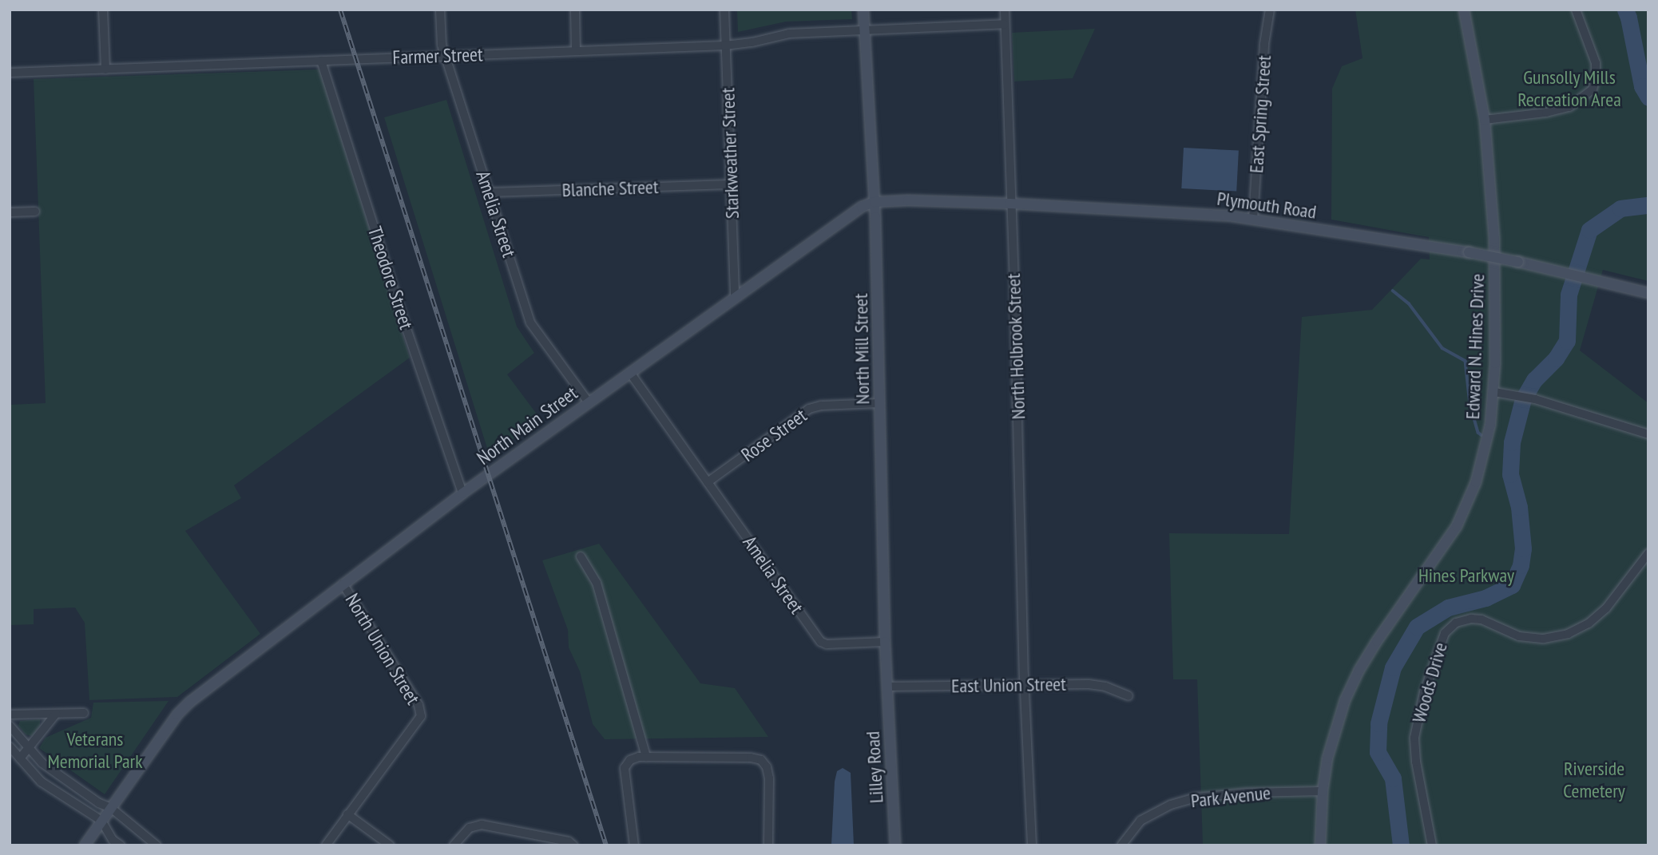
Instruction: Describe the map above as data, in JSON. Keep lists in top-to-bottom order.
{
  "streets": {
    "main road": [
      "Plymouth Road",
      "Edward N. Hines Drive",
      "North Mill Street",
      "North Main Street",
      "Lilley Road"
    ],
    "street": [
      "Farmer Street",
      "East Spring Street",
      "Starkweather Street",
      "Blanche Street",
      "Amelia Street",
      "Theodore Street",
      "North Holbrook Street",
      "Rose Street",
      "North Union Street",
      "Woods Drive",
      "East Union Street",
      "Park Avenue"
    ]
  },
  "crossings": [
    ["Farmer Street", "Starkweather Street"],
    ["Farmer Street", "Amelia Street"],
    ["Farmer Street", "Theodore Street"],
    ["Farmer Street", "North Holbrook Street"],
    ["Farmer Street", "North Mill Street"],
    ["East Spring Street", "Plymouth Road"],
    ["Starkweather Street", "Blanche Street"],
    ["Starkweather Street", "North Main Street"],
    ["Blanche Street", "Amelia Street"],
    ["Plymouth Road", "North Holbrook Street"],
    ["Plymouth Road", "North Mill Street"],
    ["Plymouth Road", "North Main Street"],
    ["Amelia Street", "North Mill Street"],
    ["Amelia Street", "North Main Street"],
    ["Amelia Street", "Rose Street"],
    ["Theodore Street", "North Main Street"],
    ["North Holbrook Street", "East Union Street"],
    ["Edward N. Hines Drive", "Park Avenue"],
    ["North Mill Street", "North Main Street"],
    ["North Mill Street", "Rose Street"],
    ["North Mill Street", "East Union Street"],
    ["North Mill Street", "Lilley Road"],
    ["North Main Street", "North Union Street"],
    ["East Union Street", "Lilley Road"]
  ],
  "parks": [
    "Gunsolly Mills Recreation Area",
    "Hines Parkway",
    "Veterans Memorial Park",
    "Riverside Cemetery"
  ]
}
